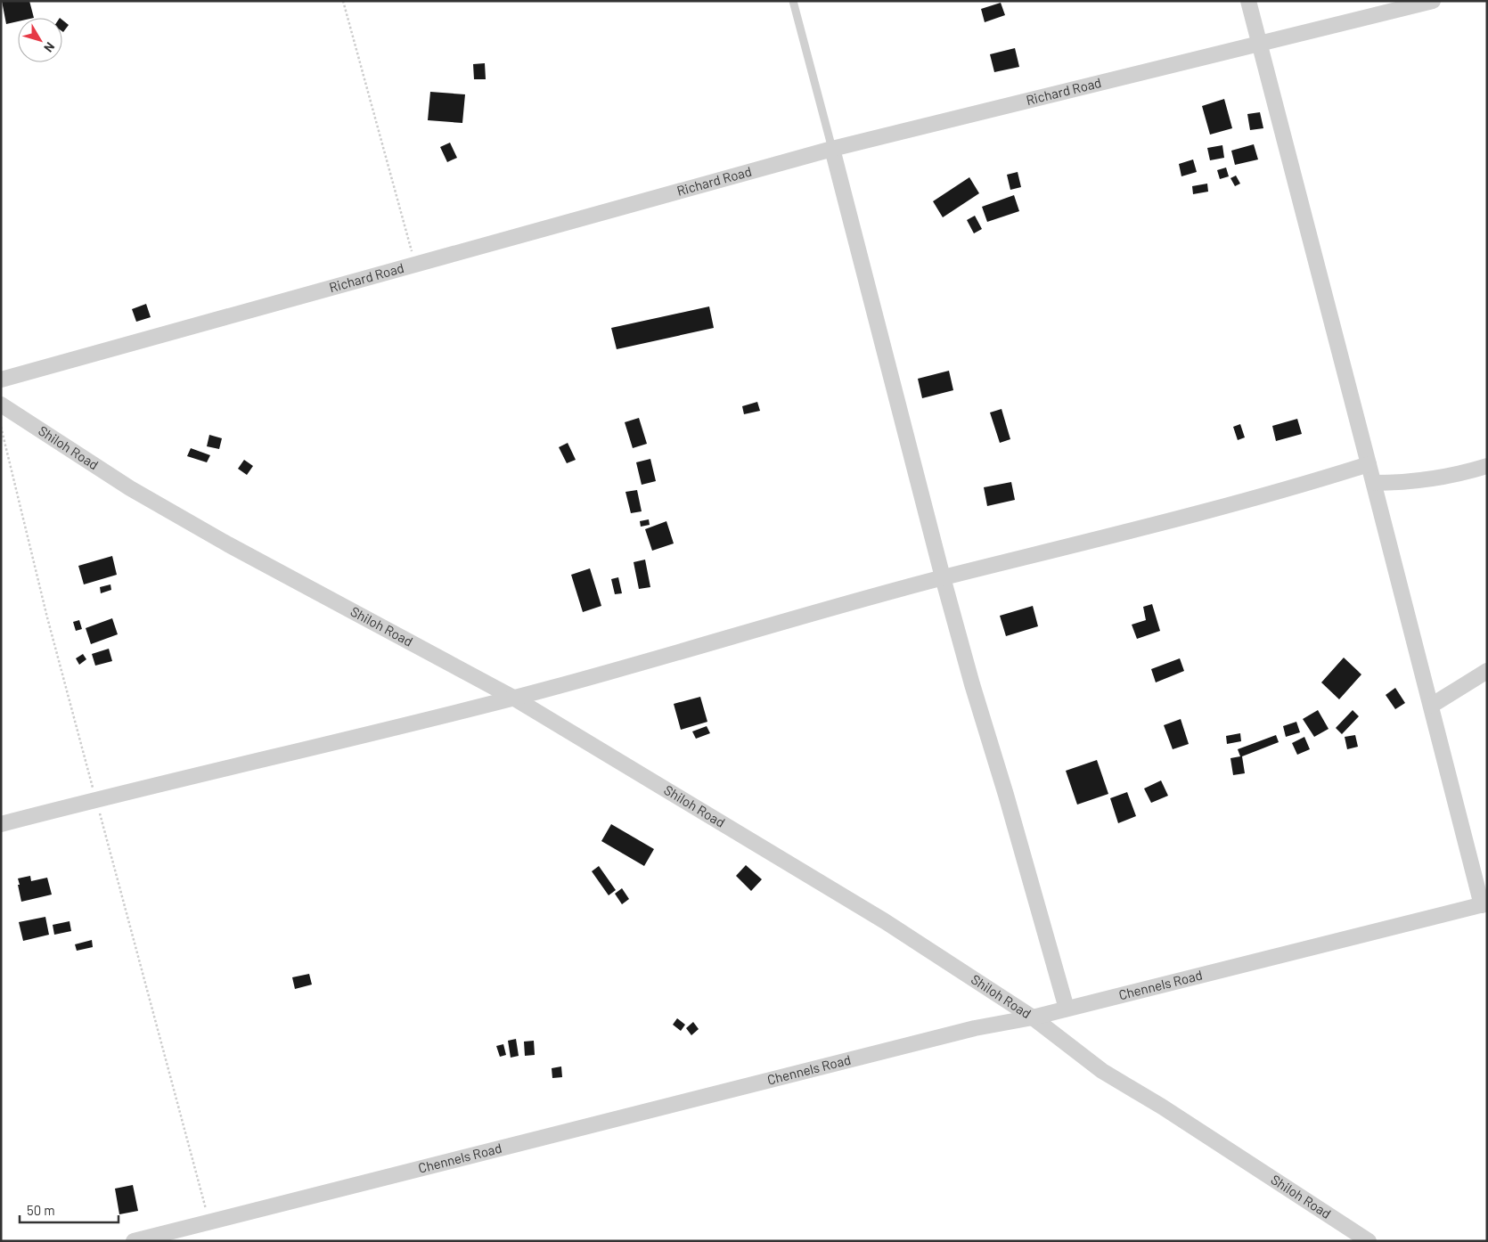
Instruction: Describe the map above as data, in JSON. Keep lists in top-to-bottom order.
{
  "streets": {
    "street": ["Richard Road", "Shiloh Road", "Chennels Road"]
  },
  "crossings": [
    ["Shiloh Road", "Chennels Road"]
  ],
  "scale_bar": "50 m",
  "north": "bottom right"
}
